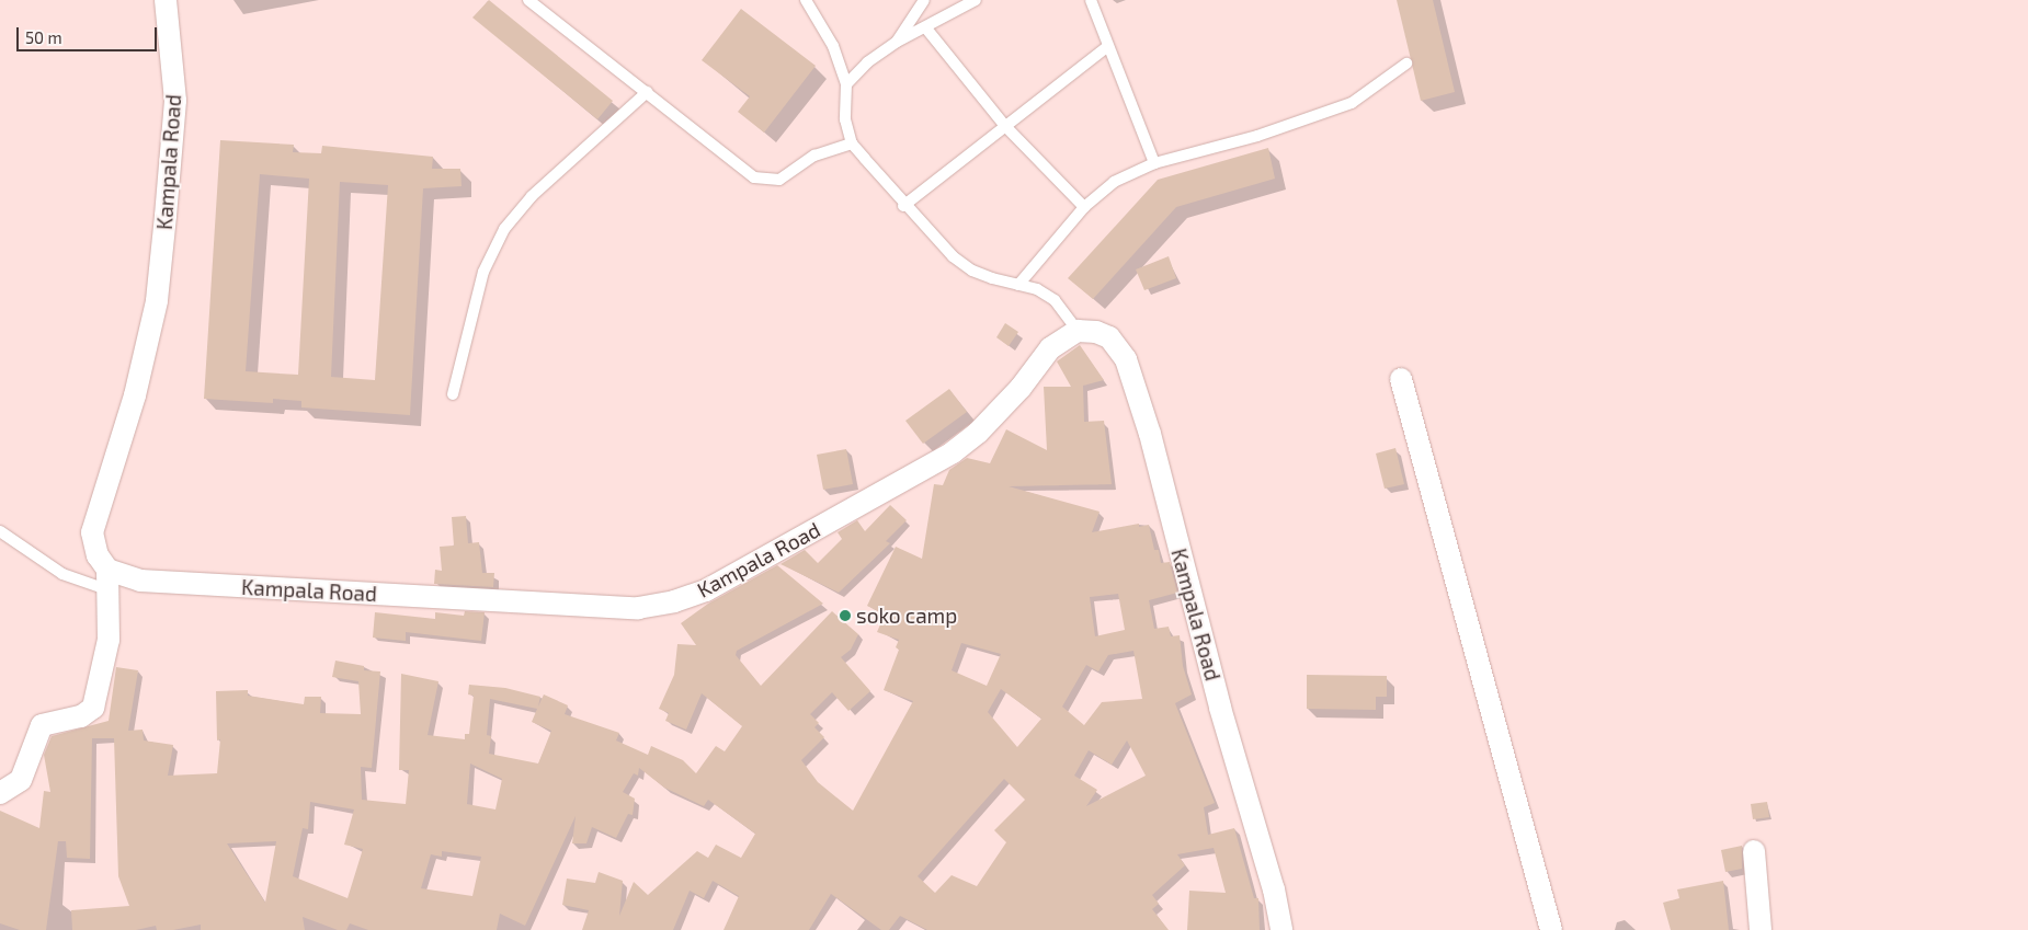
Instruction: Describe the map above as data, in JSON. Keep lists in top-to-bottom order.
{
  "streets": {
    "street": ["Kampala Road"]
  },
  "places": ["soko camp"],
  "scale_bar": "50 m"
}
